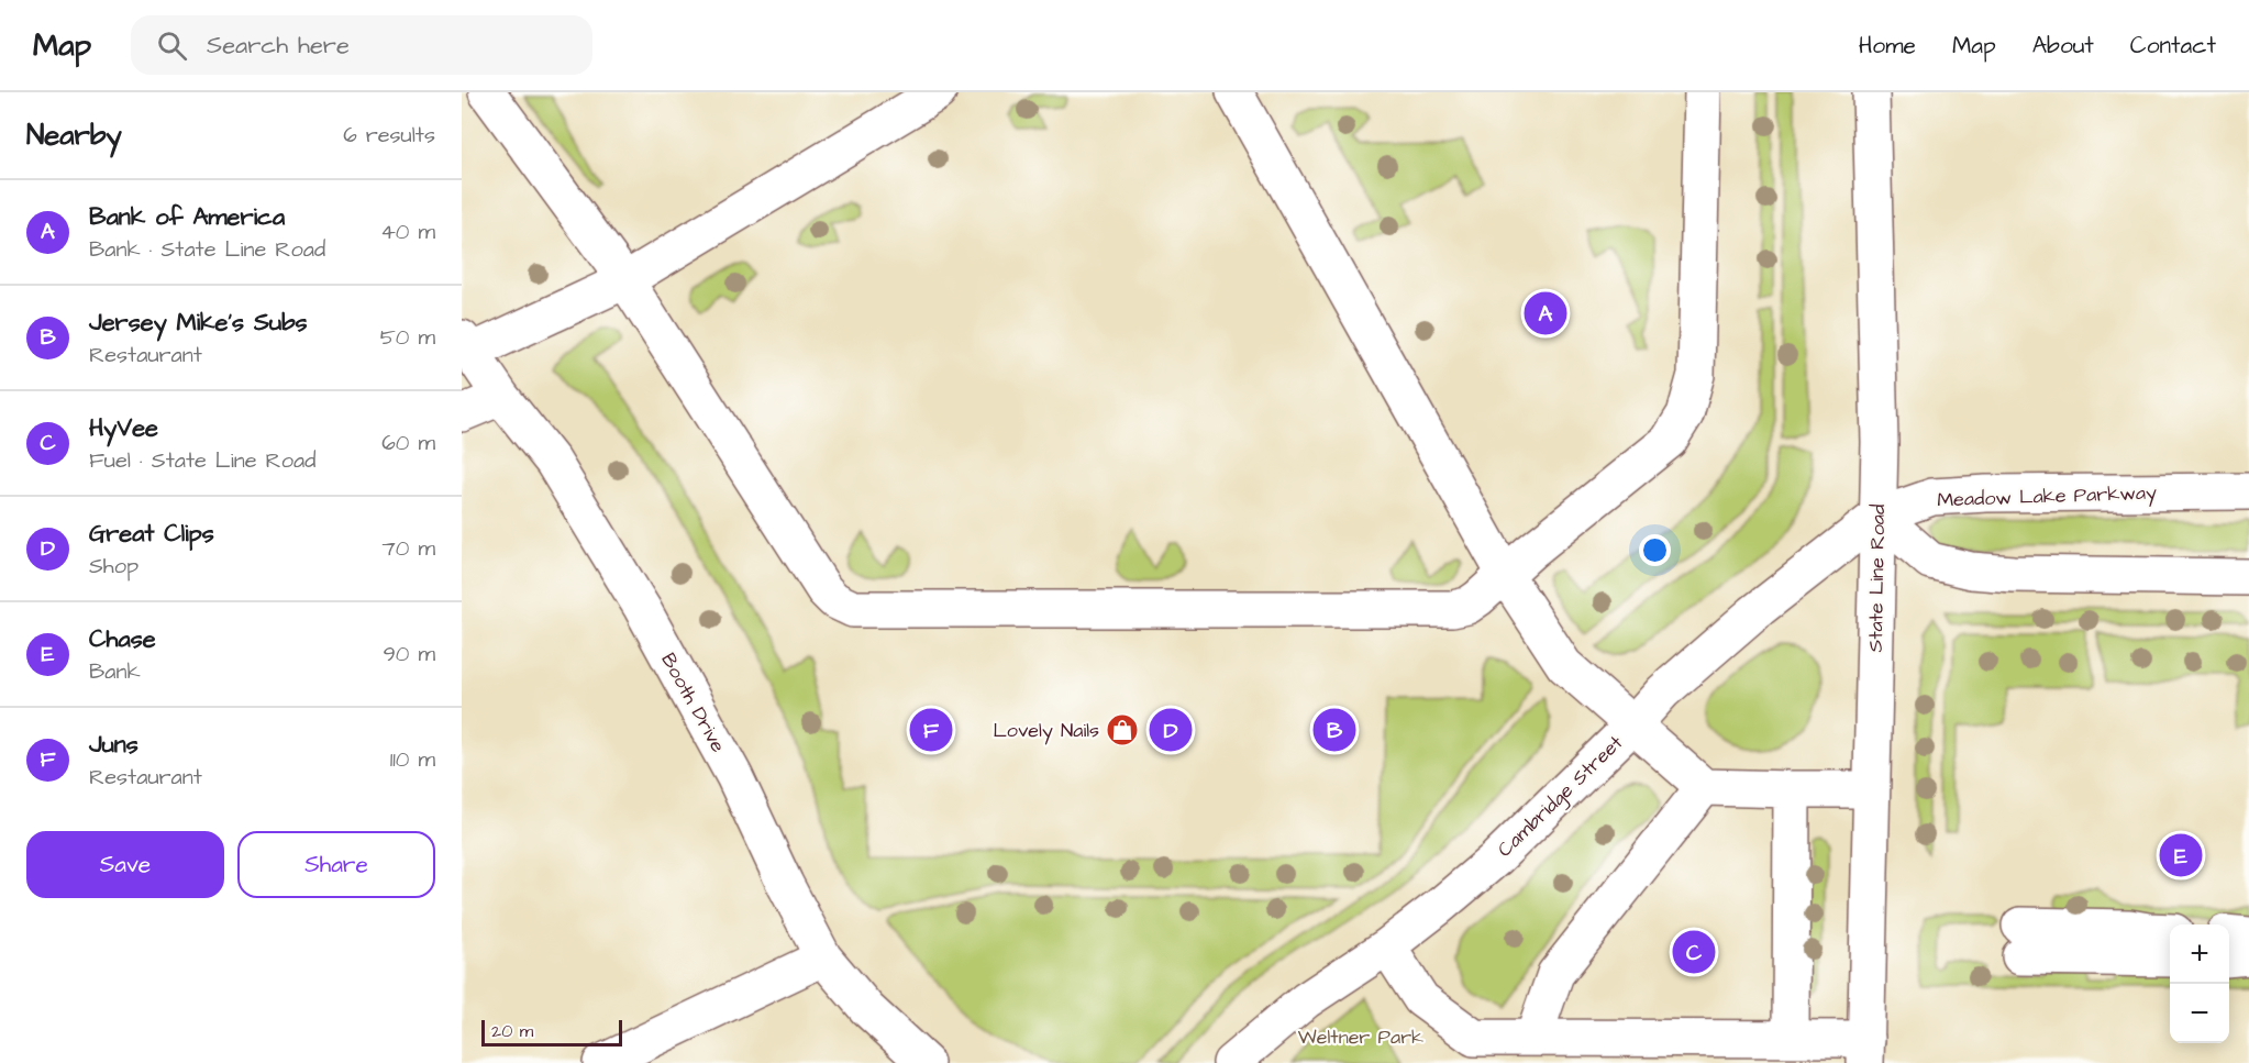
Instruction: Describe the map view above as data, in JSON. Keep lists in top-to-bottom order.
{
  "streets": {
    "street": [
      "Meadow Lake Parkway",
      "State Line Road",
      "Booth Drive",
      "Cambridge Street"
    ]
  },
  "crossings": [
    ["Meadow Lake Parkway", "State Line Road"],
    ["Meadow Lake Parkway", "Cambridge Street"],
    ["State Line Road", "Cambridge Street"]
  ],
  "parks": ["Weltner Park"],
  "places": {
    "shop": ["Lovely Nails"]
  },
  "scale_bar": "20 m",
  "page": {
    "header": "Map",
    "search": "Search here",
    "nav": [
      "Home",
      "Map",
      "About",
      "Contact"
    ],
    "heading": ["Nearby", "6 results"],
    "list": [
      {
        "mark": "A",
        "name": "Bank of America",
        "note": "Bank · State Line Road",
        "value": "40 m"
      },
      {
        "mark": "B",
        "name": "Jersey Mike's Subs",
        "note": "Restaurant",
        "value": "50 m"
      },
      {
        "mark": "C",
        "name": "HyVee",
        "note": "Fuel · State Line Road",
        "value": "60 m"
      },
      {
        "mark": "D",
        "name": "Great Clips",
        "note": "Shop",
        "value": "70 m"
      },
      {
        "mark": "E",
        "name": "Chase",
        "note": "Bank",
        "value": "90 m"
      },
      {
        "mark": "F",
        "name": "Juns",
        "note": "Restaurant",
        "value": "110 m"
      }
    ],
    "pins": [
      "A",
      "B",
      "D",
      "F",
      "E",
      "C"
    ],
    "buttons": ["Save", "Share"],
    "map_buttons": ["+", "−"],
    "scale": "20 m"
  }
}
